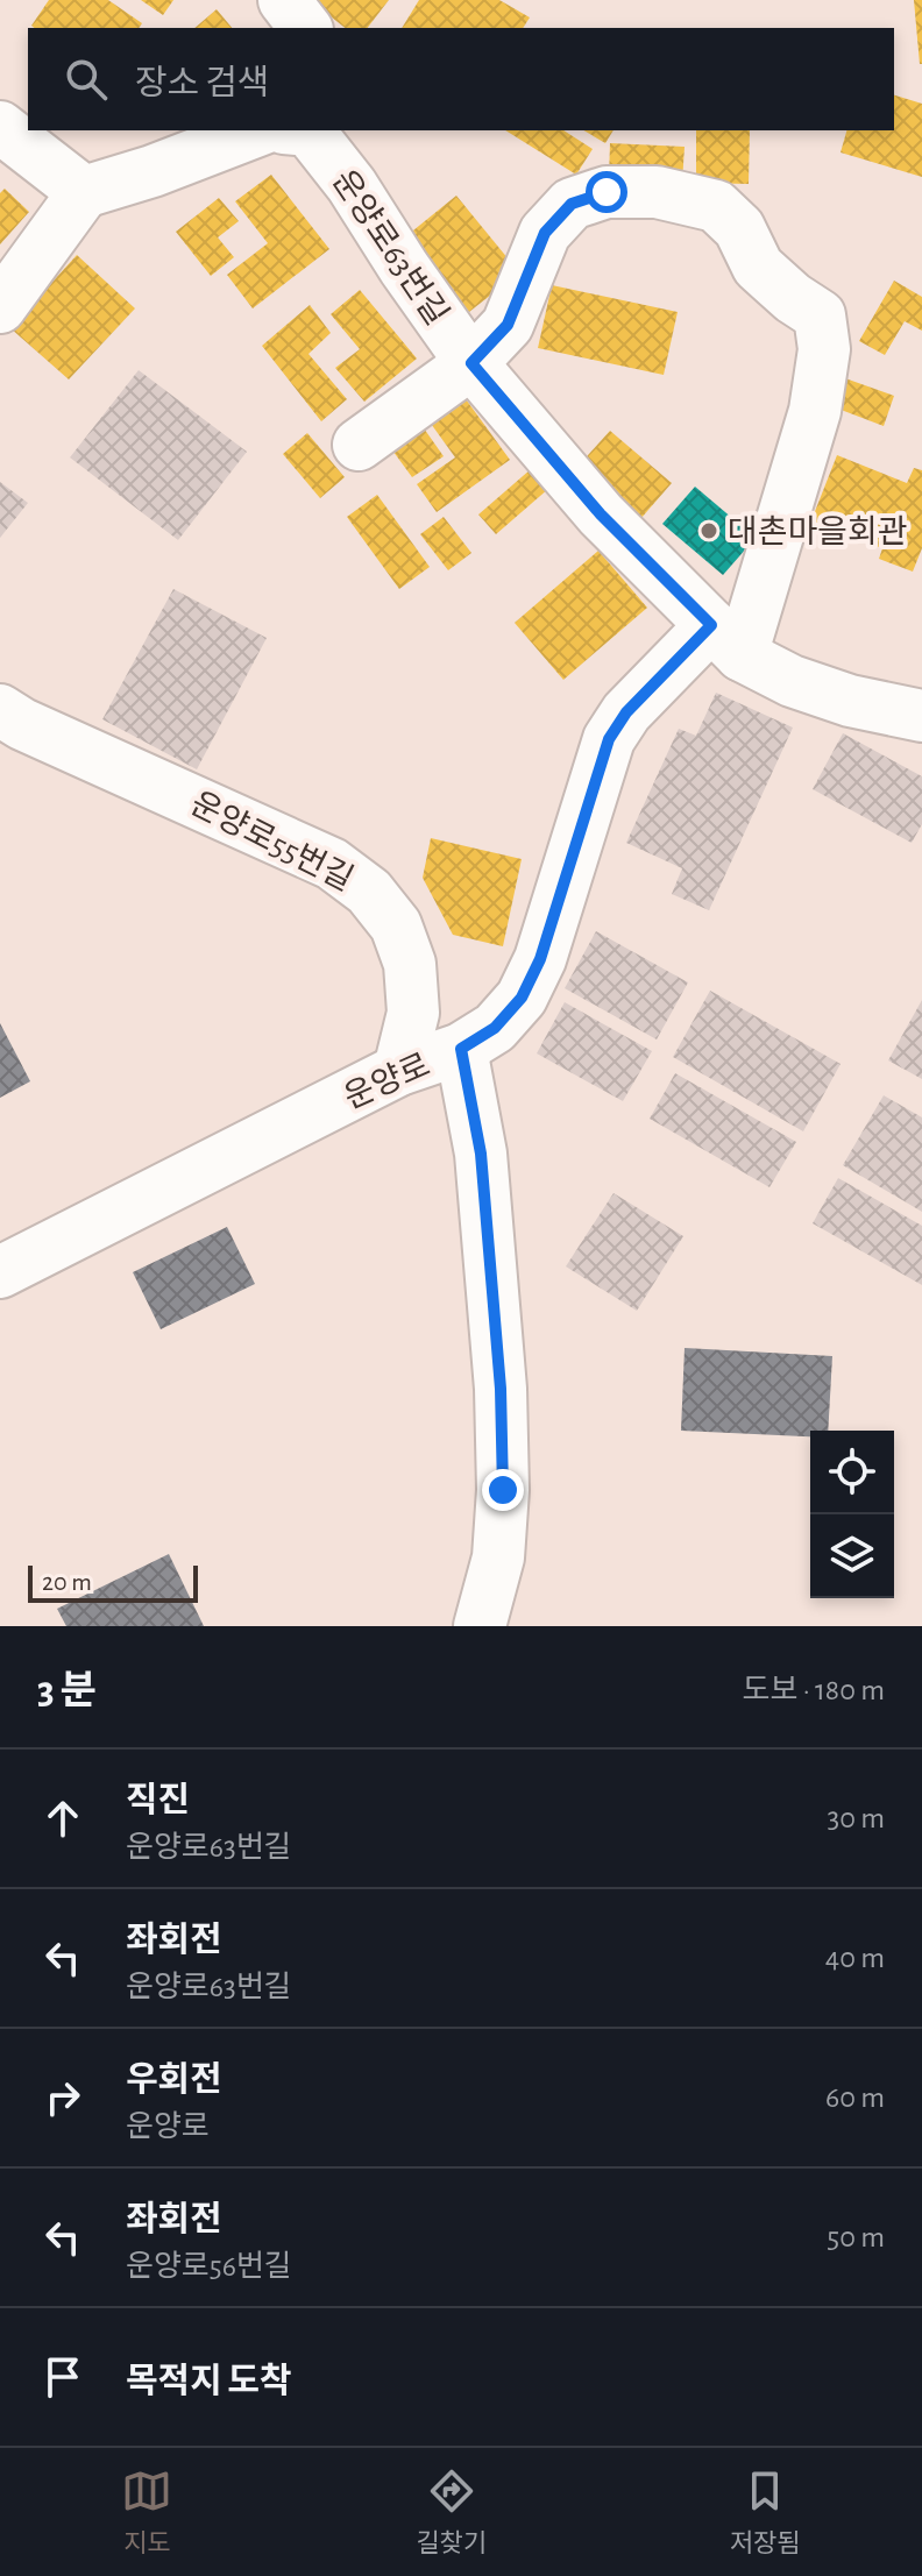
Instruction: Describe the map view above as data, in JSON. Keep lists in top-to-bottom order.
{
  "streets": {
    "street": ["운양로63번길", "운양로55번길", "운양로"]
  },
  "crossings": [
    ["운양로63번길", "운양로"],
    ["운양로55번길", "운양로"]
  ],
  "places": ["대촌마을회관"],
  "scale_bar": "20 m",
  "page": {
    "search": "장소 검색",
    "scale": "20 m",
    "heading": ["3 분", "도보 · 180 m"],
    "list": [
      ["직진", "운양로63번길", "30 m"],
      ["좌회전", "운양로63번길", "40 m"],
      ["우회전", "운양로", "60 m"],
      ["좌회전", "운양로56번길", "50 m"],
      "목적지 도착"
    ],
    "nav": ["지도", "길찾기", "저장됨"]
  }
}
